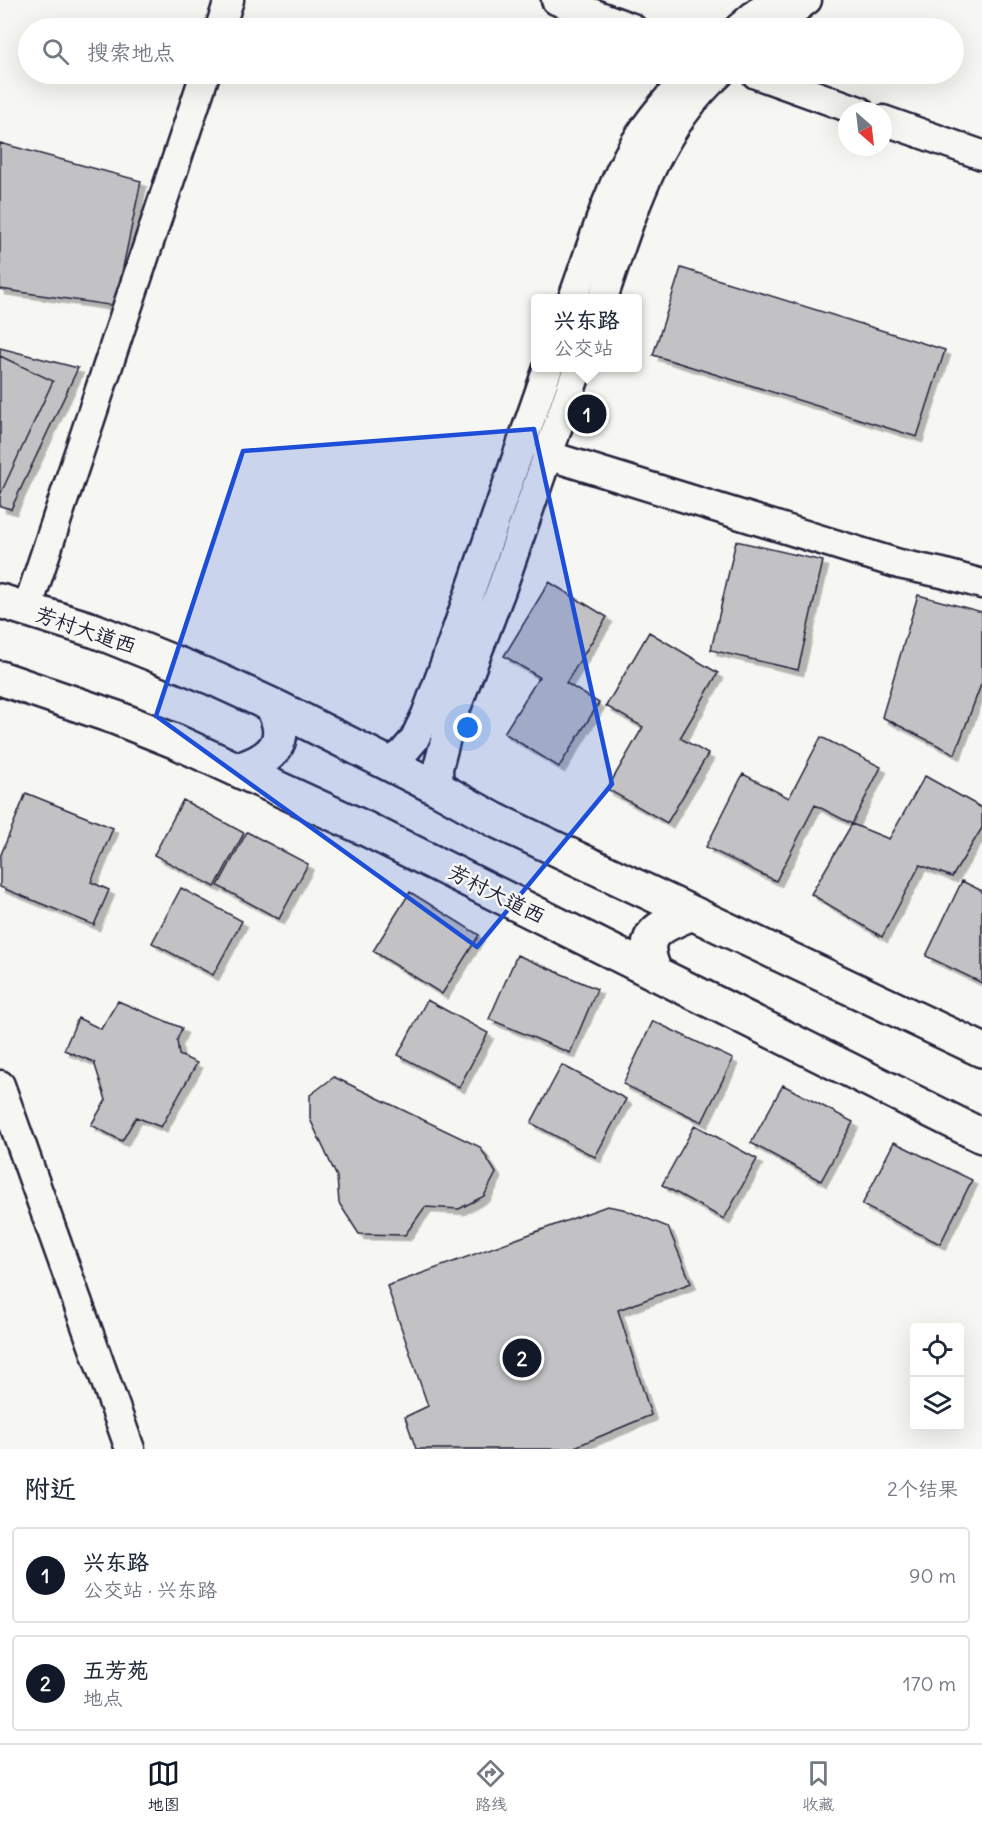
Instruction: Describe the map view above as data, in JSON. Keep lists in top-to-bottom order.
{
  "streets": {
    "highway": ["芳村大道西"]
  },
  "north": "bottom right",
  "page": {
    "search": "搜索地点",
    "popup": ["兴东路", "公交站"],
    "pins": ["1", "2"],
    "heading": ["附近", "2个结果"],
    "list": [
      {
        "mark": "1",
        "name": "兴东路",
        "note": "公交站 · 兴东路",
        "value": "90 m"
      },
      {
        "mark": "2",
        "name": "五芳苑",
        "note": "地点",
        "value": "170 m"
      }
    ],
    "nav": ["地图", "路线", "收藏"]
  }
}
